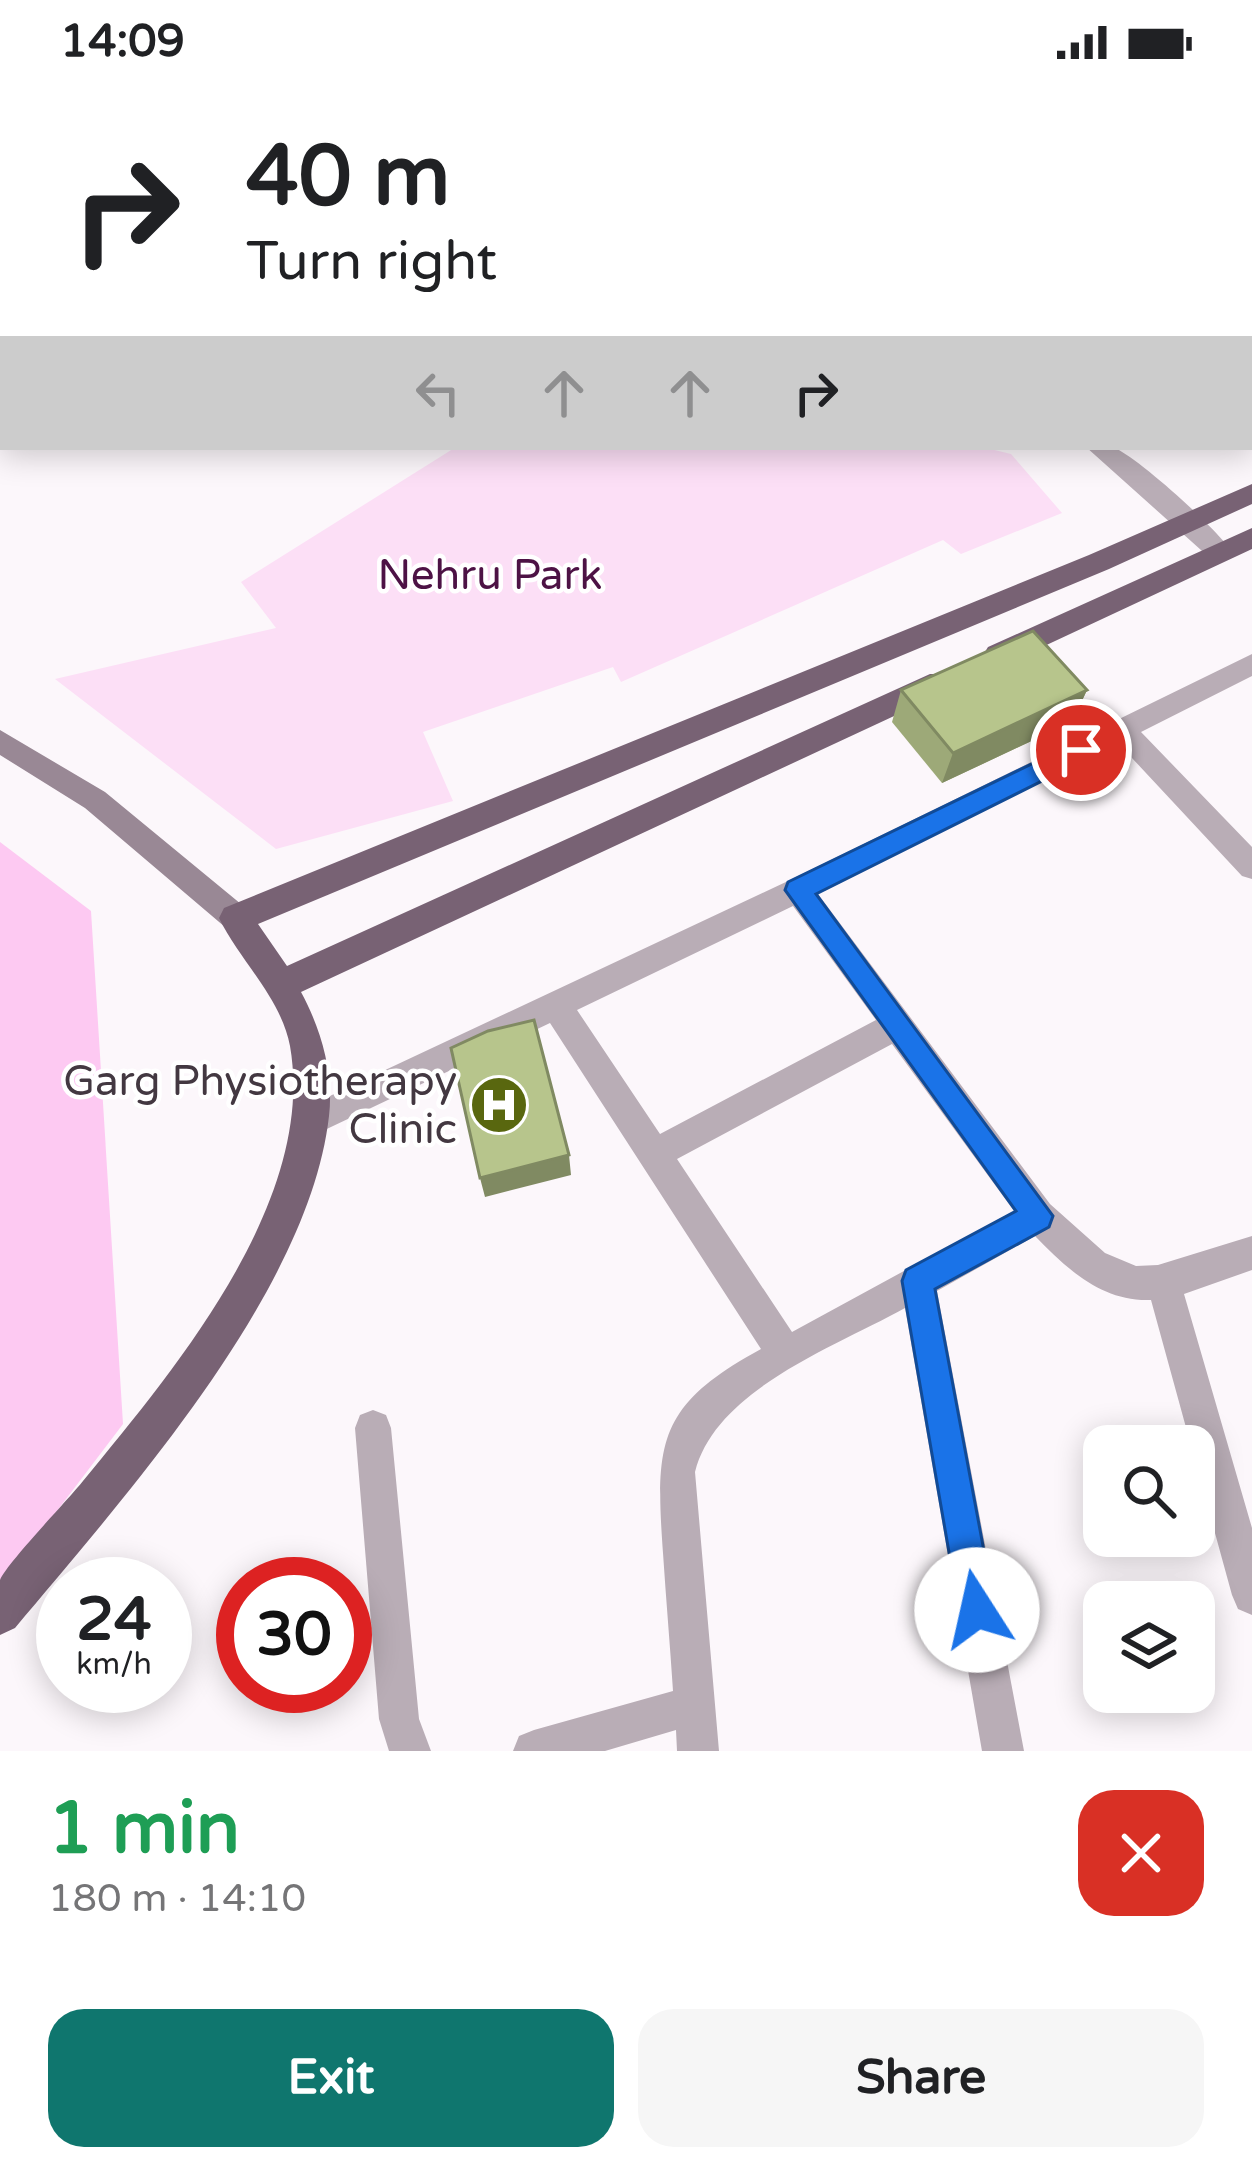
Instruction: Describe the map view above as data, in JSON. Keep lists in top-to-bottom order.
{
  "parks": ["Nehru Park"],
  "places": {
    "hospital": ["Garg Physiotherapy Clinic"]
  },
  "page": {
    "status": "14:09",
    "turn": ["40 m", "Turn right"],
    "speed": "24 km/h",
    "limit": "30",
    "heading": ["1 min", "180 m · 14:10"],
    "buttons": ["Exit", "Share"]
  }
}
